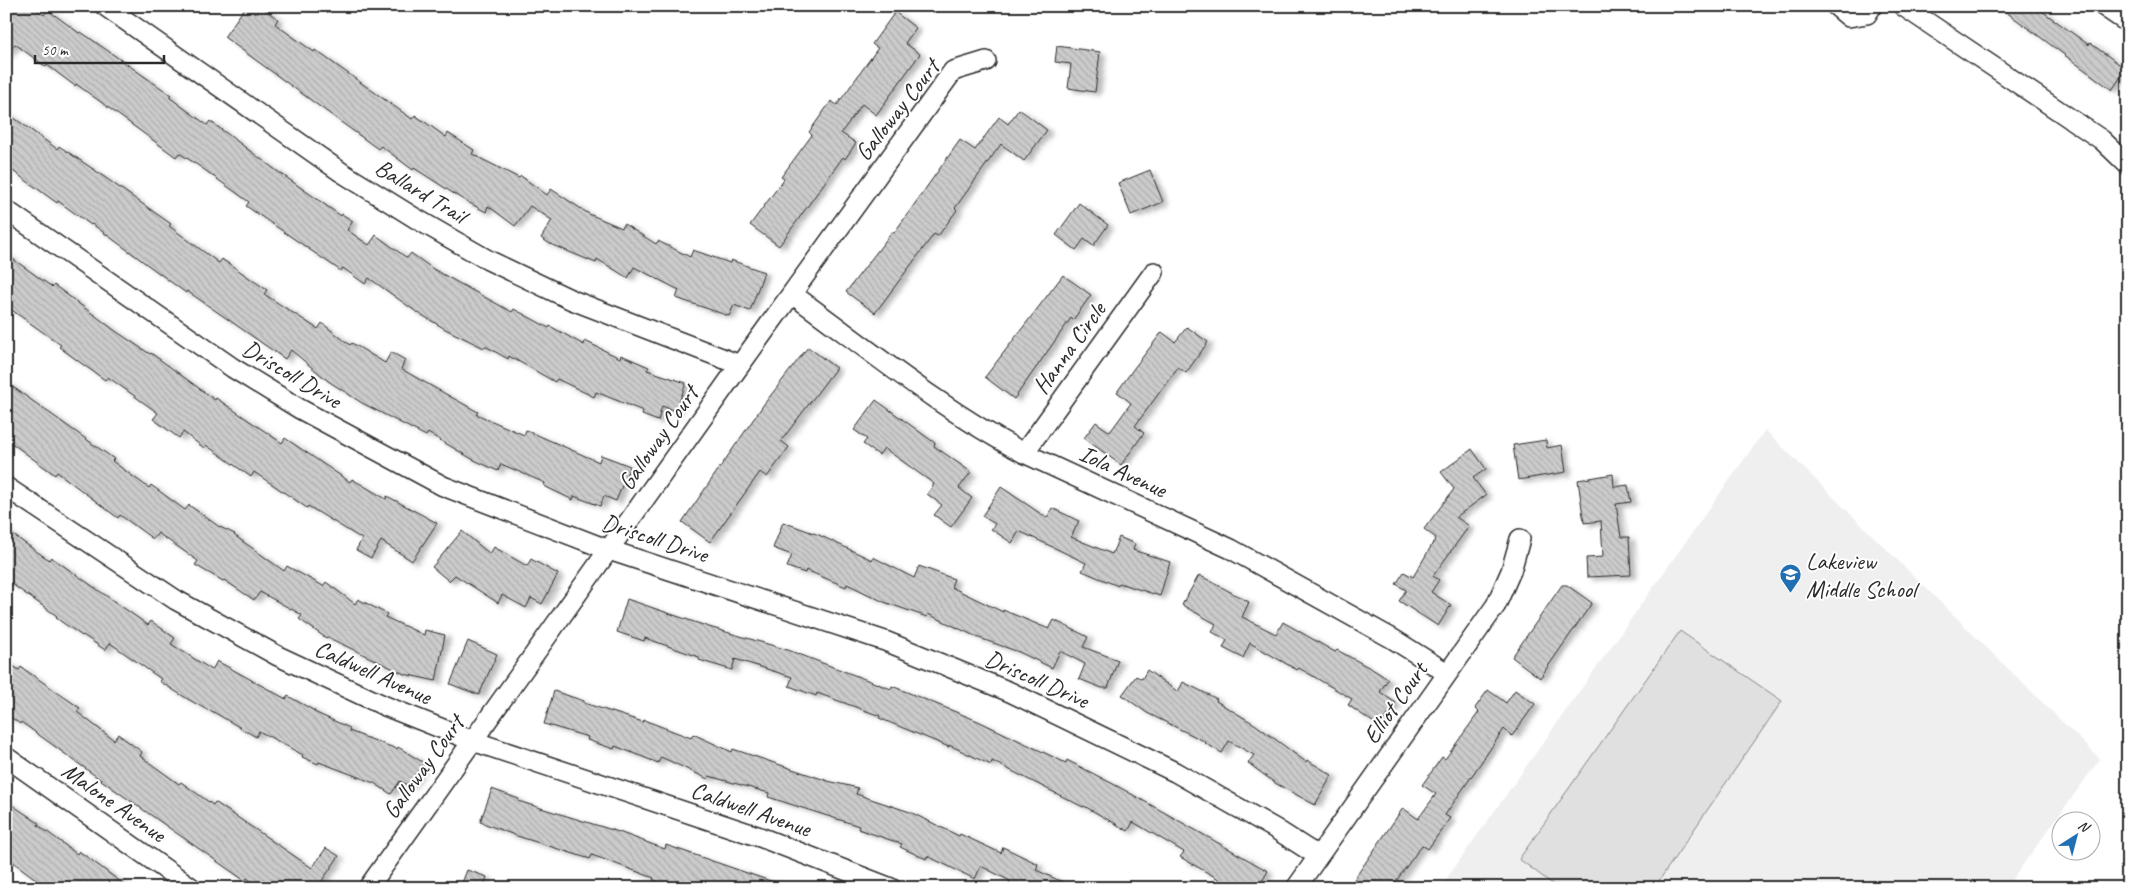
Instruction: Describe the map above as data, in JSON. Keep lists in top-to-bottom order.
{
  "streets": {
    "street": [
      "Galloway Court",
      "Ballard Trail",
      "Hanna Circle",
      "Driscoll Drive",
      "Iola Avenue",
      "Caldwell Avenue",
      "Elliot Court",
      "Malone Avenue"
    ]
  },
  "crossings": [
    ["Galloway Court", "Ballard Trail"],
    ["Galloway Court", "Driscoll Drive"],
    ["Galloway Court", "Iola Avenue"],
    ["Galloway Court", "Caldwell Avenue"],
    ["Hanna Circle", "Iola Avenue"],
    ["Driscoll Drive", "Elliot Court"],
    ["Iola Avenue", "Elliot Court"]
  ],
  "places": {
    "school or university": ["Lakeview Middle School"]
  },
  "scale_bar": "50 m",
  "north": "top right"
}
